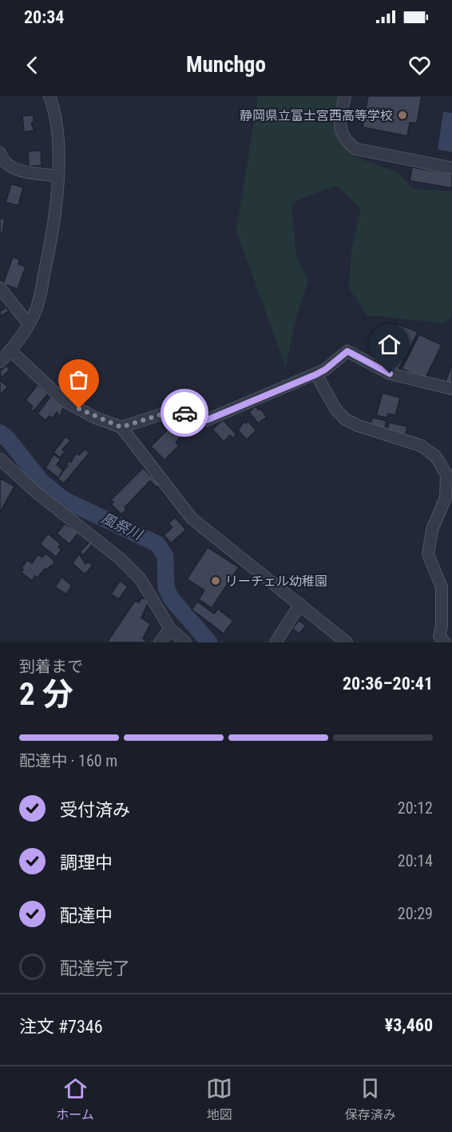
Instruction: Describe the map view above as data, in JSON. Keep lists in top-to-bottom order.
{
  "water": ["風祭川"],
  "places": ["静岡県立富士宮西高等学校", "リーチェル幼稚園"],
  "page": {
    "status": "20:34",
    "header": "Munchgo",
    "heading": ["2 分", "到着まで", "20:36–20:41"],
    "panel": ["注文 #7346", "¥3,460"],
    "bar": "配達中 · 160 m",
    "list": [
      ["受付済み", "20:12"],
      ["調理中", "20:14"],
      ["配達中", "20:29"],
      "配達完了"
    ],
    "tabs": ["ホーム", "地図", "保存済み"]
  }
}
